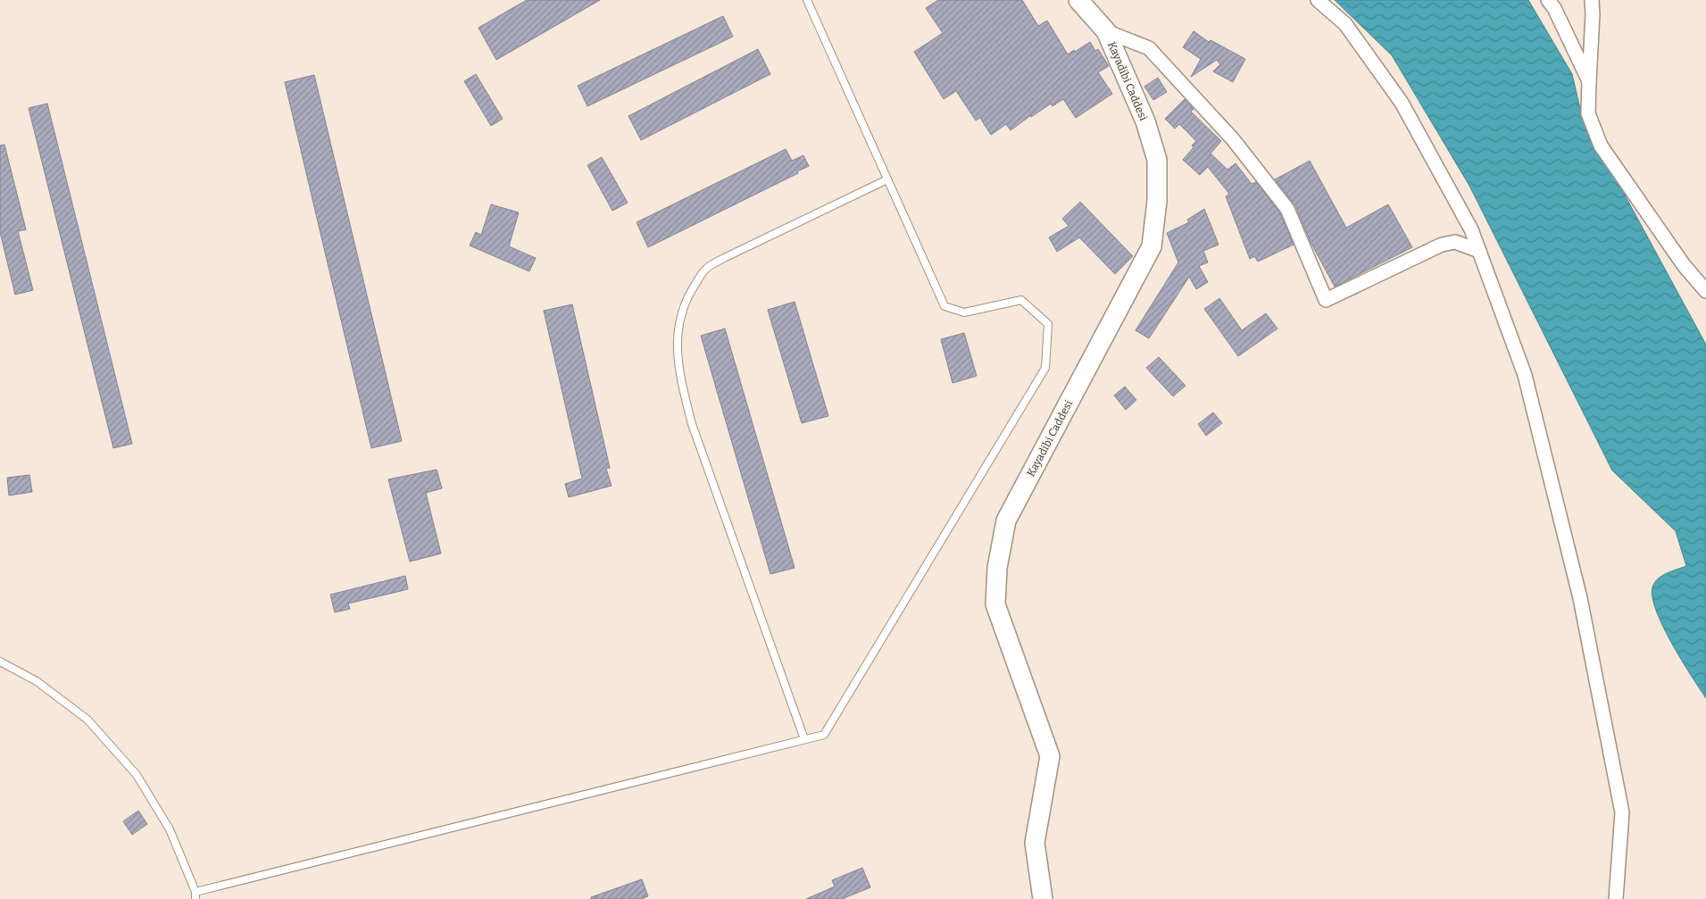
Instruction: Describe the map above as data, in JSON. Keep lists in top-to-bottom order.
{
  "streets": {
    "street": ["Kayadibi Caddesi"]
  }
}
